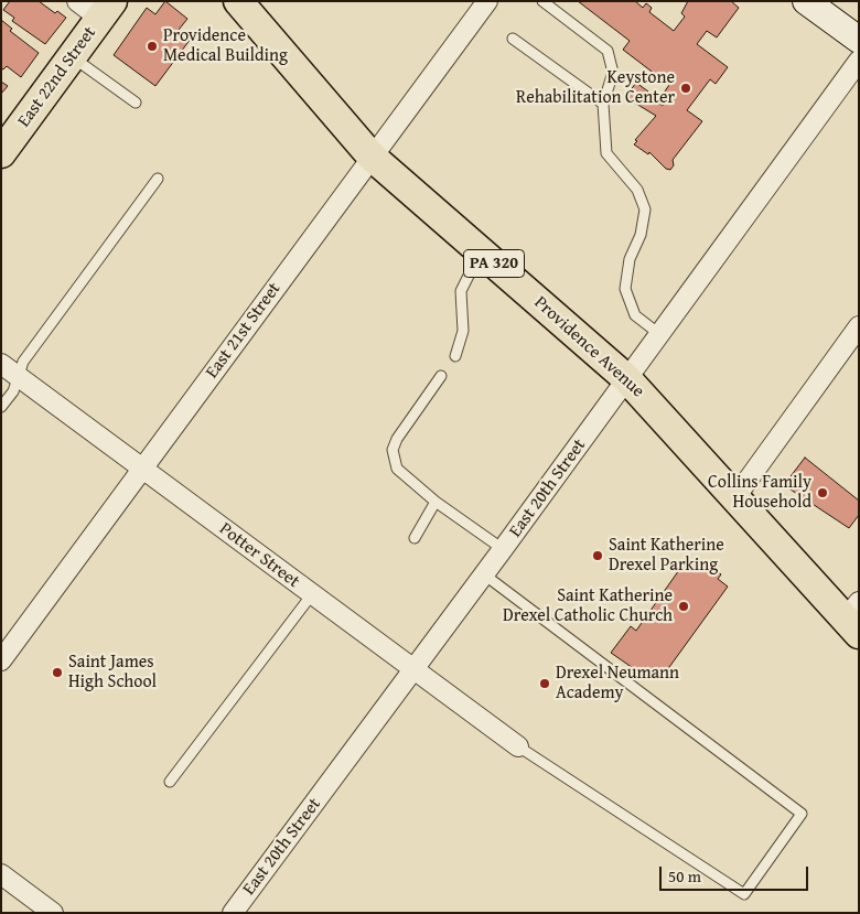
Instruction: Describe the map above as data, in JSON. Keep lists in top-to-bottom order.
{
  "streets": {
    "main road": ["East 22nd Street", "PA 320", "Providence Avenue"],
    "street": ["East 21st Street", "East 20th Street", "Potter Street"]
  },
  "crossings": [
    ["East 21st Street", "Providence Avenue"],
    ["East 21st Street", "Potter Street"],
    ["Providence Avenue", "East 20th Street"],
    ["East 20th Street", "Potter Street"]
  ],
  "places": [
    "Providence Medical Building",
    "Keystone Rehabilitation Center",
    "Collins Family Household",
    "Saint Katherine Drexel Parking",
    "Saint Katherine Drexel Catholic Church",
    "Saint James High School",
    "Drexel Neumann Academy"
  ],
  "scale_bar": "50 m"
}
